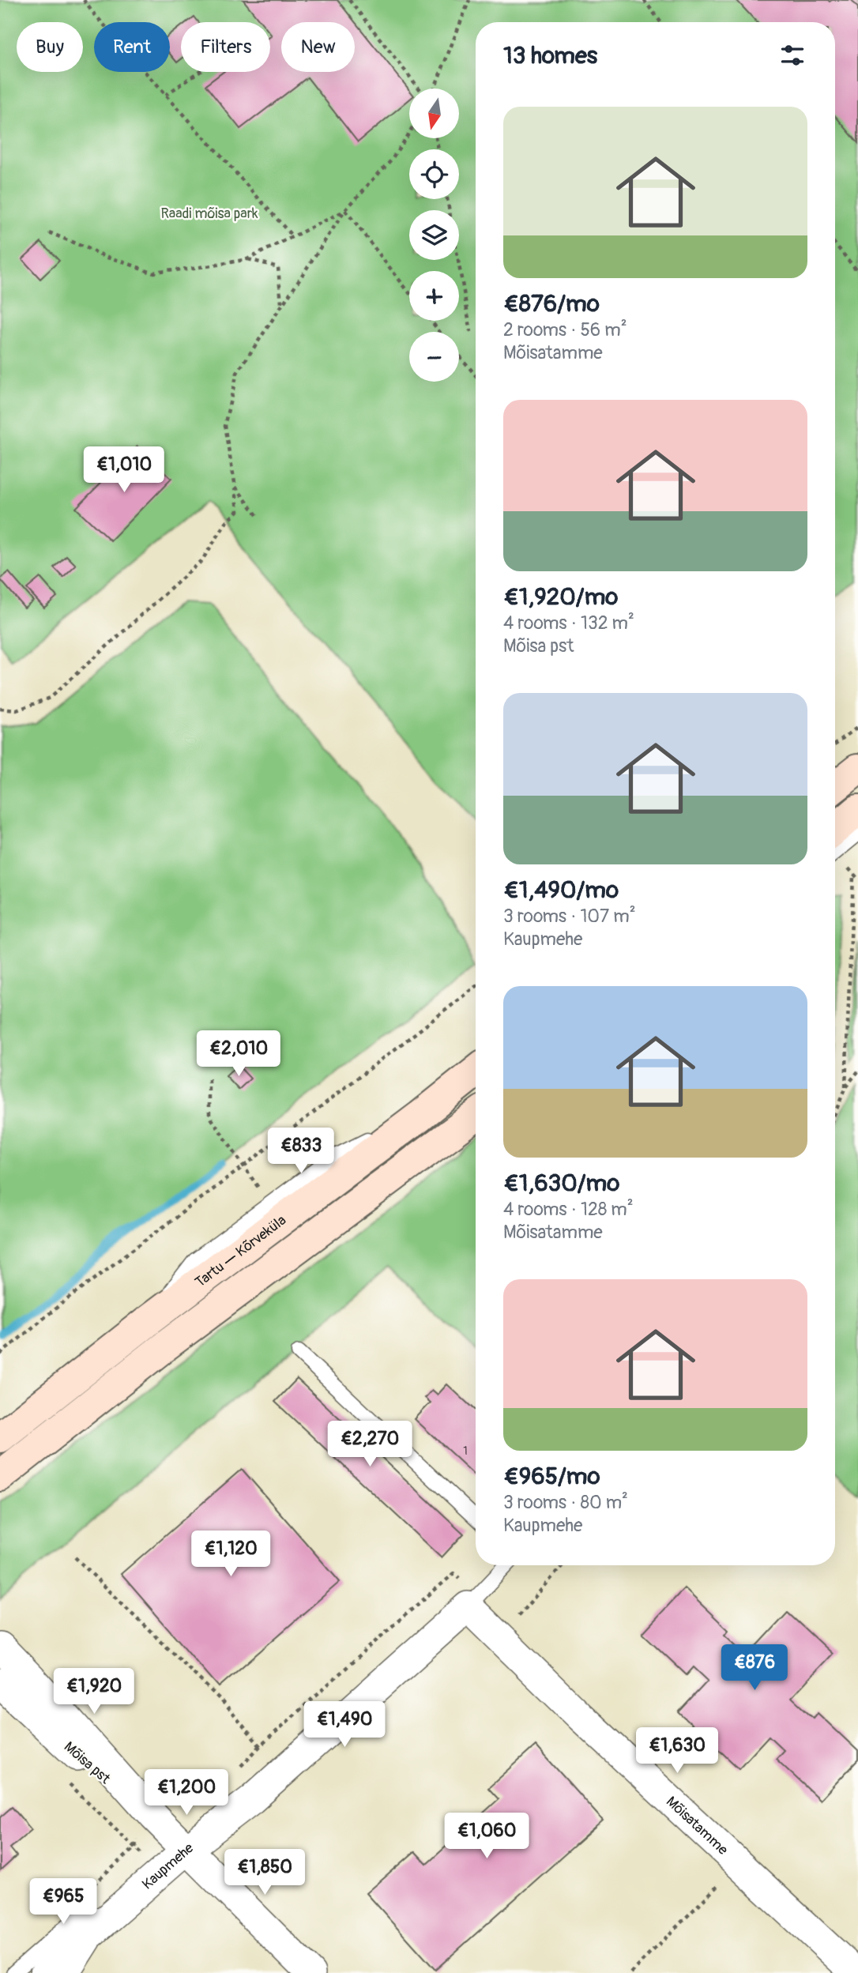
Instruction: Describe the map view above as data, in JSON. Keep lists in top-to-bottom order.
{
  "streets": {
    "main road": ["Tartu — Kõrveküla"],
    "street": ["Mõisa pst", "Mõisatamme", "Kaupmehe"]
  },
  "crossings": [
    ["Mõisa pst", "Kaupmehe"],
    ["Mõisatamme", "Kaupmehe"]
  ],
  "parks": ["Raadi mõisa park"],
  "house_numbers": ["1"],
  "north": "bottom",
  "page": {
    "chip": [
      "Buy",
      "Rent",
      "Filters",
      "New"
    ],
    "heading": "13 homes",
    "map_buttons": ["+", "−"],
    "list": [
      {
        "name": "€876/mo",
        "note": "2 rooms · 56 m² · Mõisatamme"
      },
      {
        "name": "€1,920/mo",
        "note": "4 rooms · 132 m² · Mõisa pst"
      },
      {
        "name": "€1,490/mo",
        "note": "3 rooms · 107 m² · Kaupmehe"
      },
      {
        "name": "€1,630/mo",
        "note": "4 rooms · 128 m² · Mõisatamme"
      },
      {
        "name": "€965/mo",
        "note": "3 rooms · 80 m² · Kaupmehe"
      }
    ],
    "price": [
      "€1,010",
      "€2,010",
      "€833",
      "€2,270",
      "€1,120",
      "€876",
      "€1,920",
      "€1,490",
      "€1,630",
      "€1,200",
      "€1,060",
      "€1,850",
      "€965"
    ]
  }
}
